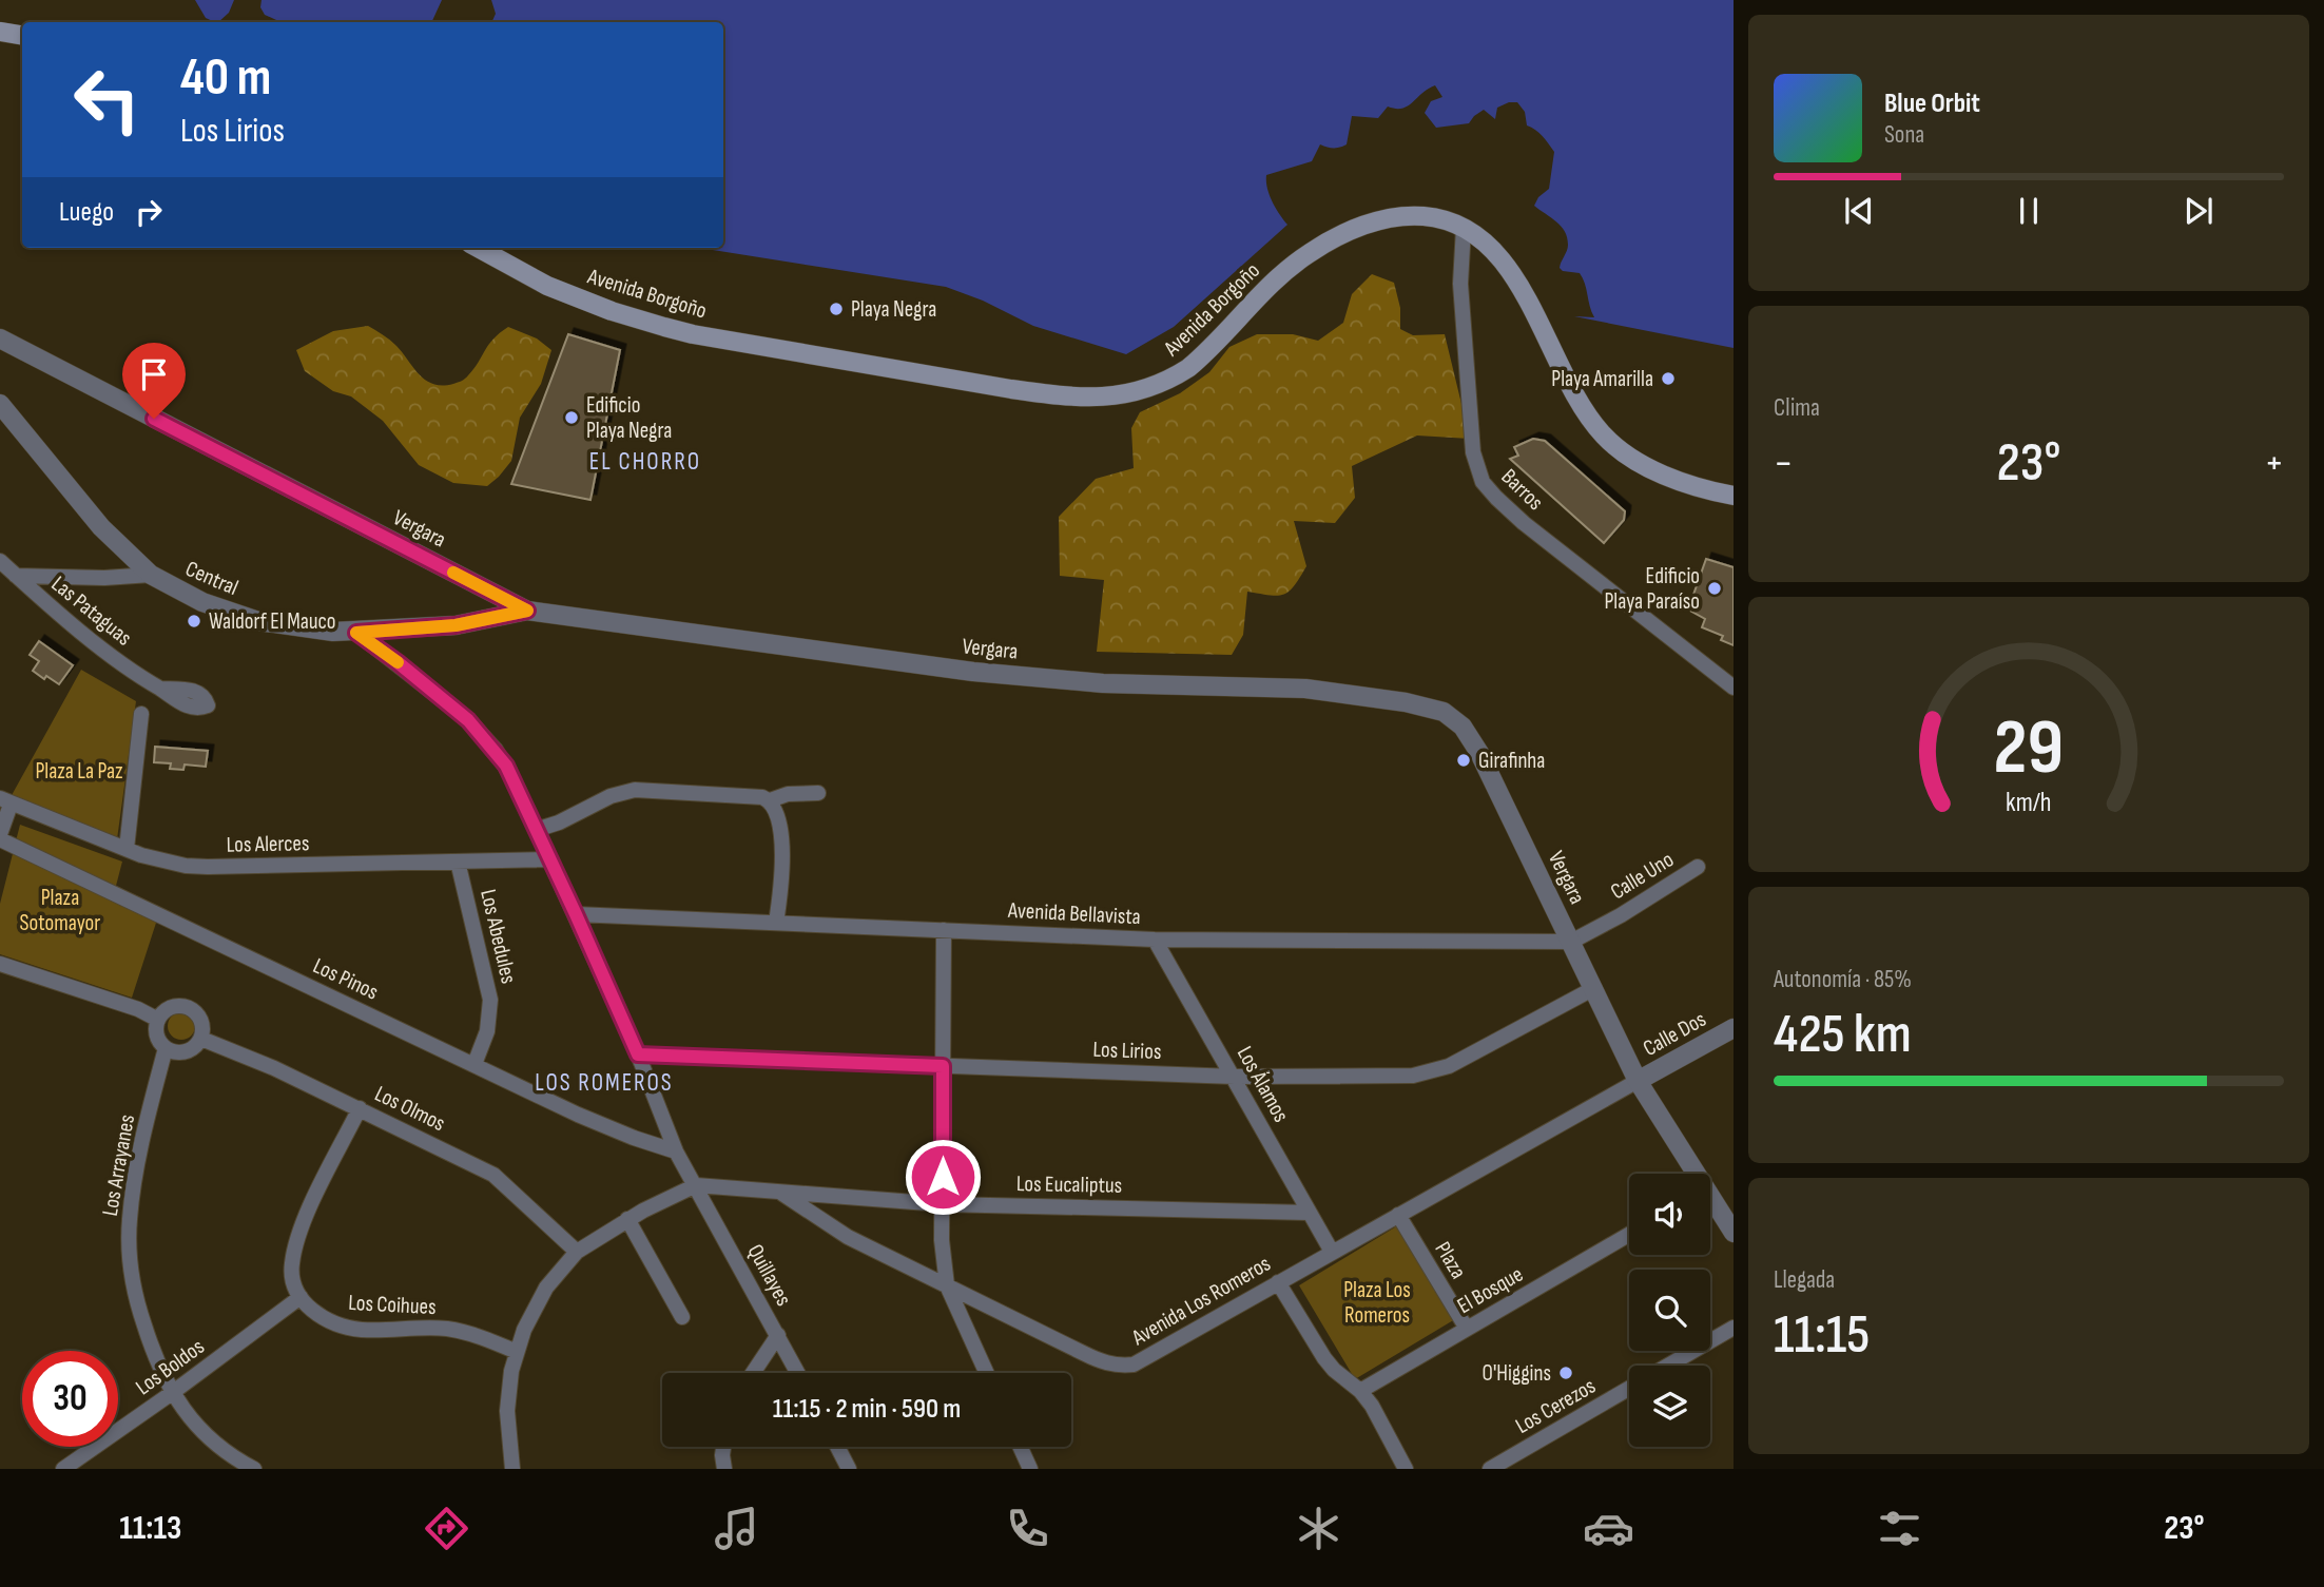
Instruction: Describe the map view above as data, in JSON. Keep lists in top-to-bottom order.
{
  "streets": {
    "main road": ["Avenida Borgoño"],
    "street": [
      "Barros",
      "Vergara",
      "Central",
      "Las Pataguas",
      "Los Alerces",
      "Calle Uno",
      "Avenida Bellavista",
      "Los Abedules",
      "Los Pinos",
      "Calle Dos",
      "Los Lirios",
      "Los Álamos",
      "Los Olmos",
      "Los Arrayanes",
      "Los Eucaliptus",
      "Plaza",
      "Quillayes",
      "El Bosque",
      "Avenida Los Romeros",
      "Los Coihues",
      "Los Boldos",
      "Los Cerezos"
    ]
  },
  "crossings": [
    ["Avenida Borgoño", "Barros"],
    ["Vergara", "Central"],
    ["Vergara", "Calle Uno"],
    ["Vergara", "Avenida Bellavista"],
    ["Vergara", "Calle Dos"],
    ["Vergara", "Los Lirios"],
    ["Vergara", "Avenida Los Romeros"],
    ["Central", "Quillayes"],
    ["Los Alerces", "Los Abedules"],
    ["Los Alerces", "Quillayes"],
    ["Calle Uno", "Avenida Bellavista"],
    ["Avenida Bellavista", "Los Álamos"],
    ["Avenida Bellavista", "Quillayes"],
    ["Los Abedules", "Los Pinos"],
    ["Los Pinos", "Quillayes"],
    ["Calle Dos", "Avenida Los Romeros"],
    ["Los Lirios", "Los Álamos"],
    ["Los Lirios", "Quillayes"],
    ["Los Álamos", "Los Eucaliptus"],
    ["Los Álamos", "Avenida Los Romeros"],
    ["Los Olmos", "Los Arrayanes"],
    ["Los Arrayanes", "Los Boldos"],
    ["Los Eucaliptus", "Quillayes"],
    ["Los Eucaliptus", "Avenida Los Romeros"],
    ["Plaza", "El Bosque"],
    ["Plaza", "Avenida Los Romeros"],
    ["Los Coihues", "Los Boldos"]
  ],
  "districts": ["EL CHORRO", "LOS ROMEROS"],
  "parks": ["Plaza La Paz", "Plaza Sotomayor", "Plaza Los Romeros"],
  "places": [
    "Playa Negra",
    "Playa Amarilla",
    "Edificio Playa Negra",
    "Edificio Playa Paraíso",
    "Waldorf El Mauco",
    "Girafinha",
    "O'Higgins"
  ],
  "page": {
    "turn": ["40 m", "Los Lirios"],
    "song": ["Blue Orbit", "Sona"],
    "then": "Luego",
    "tile": [
      "Clima",
      ["Autonomía · 85%", "425 km"],
      ["Llegada", "11:15"]
    ],
    "heat": ["−", "23°", "+"],
    "limit": "30",
    "trip": "11:15 · 2 min · 590 m",
    "tabs": ["11:13", "23°"],
    "gauge": ["29", "km/h"]
  }
}
